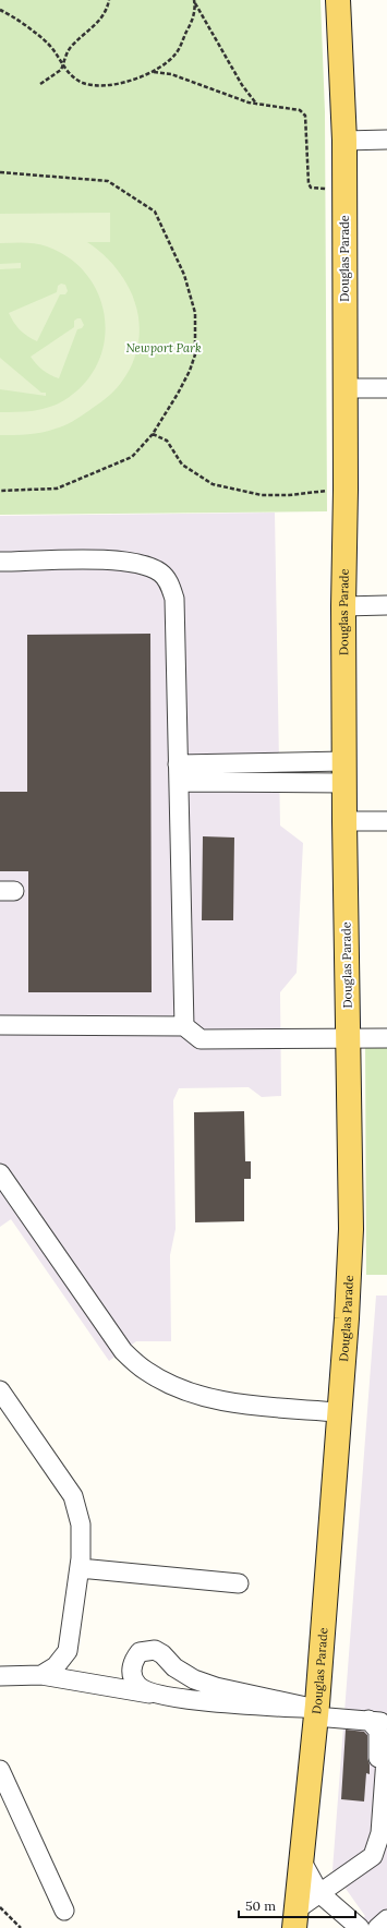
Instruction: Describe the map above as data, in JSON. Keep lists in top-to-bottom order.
{
  "streets": {
    "main road": ["Douglas Parade"]
  },
  "parks": ["Newport Park"],
  "scale_bar": "50 m"
}
